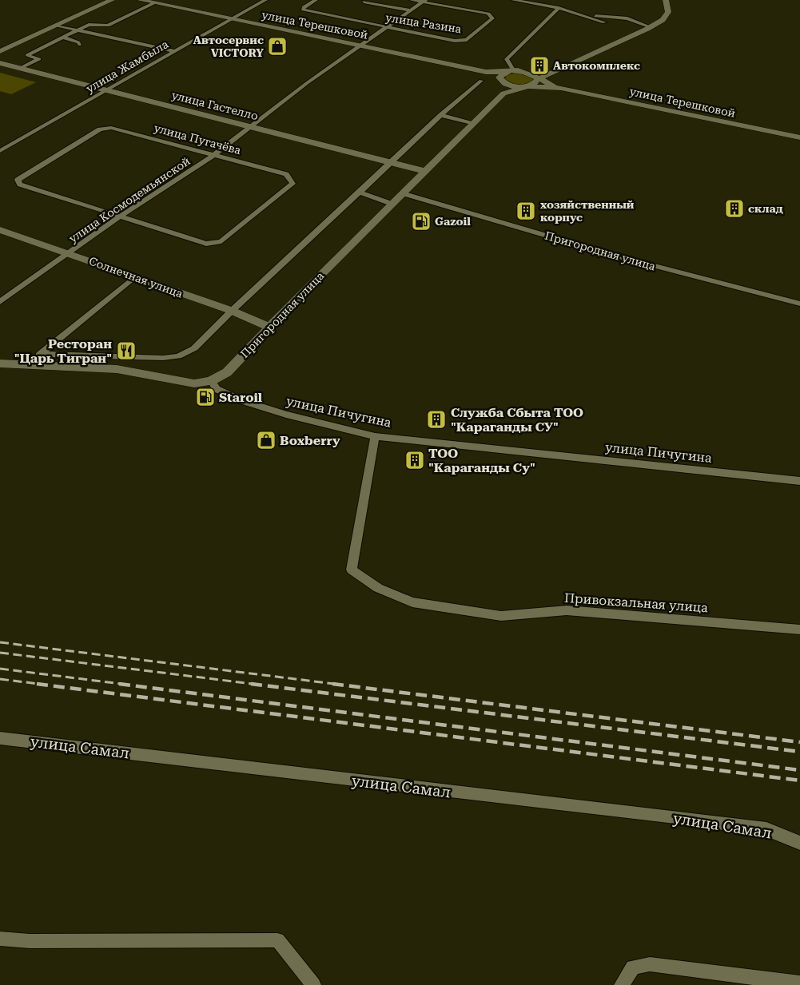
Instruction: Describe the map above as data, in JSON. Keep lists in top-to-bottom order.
{
  "streets": {
    "street": [
      "улица Разина",
      "улица Терешковой",
      "улица Жамбыла",
      "улица Гастелло",
      "улица Пугачёва",
      "улица Космодемьянской",
      "Пригородная улица",
      "Солнечная улица",
      "улица Пичугина",
      "Привокзальная улица",
      "улица Самал"
    ]
  },
  "crossings": [
    ["улица Разина", "улица Космодемьянской"],
    ["улица Терешковой", "улица Жамбыла"],
    ["улица Терешковой", "улица Космодемьянской"],
    ["улица Жамбыла", "улица Гастелло"],
    ["улица Гастелло", "улица Космодемьянской"],
    ["улица Гастелло", "Пригородная улица"],
    ["улица Пугачёва", "улица Космодемьянской"],
    ["улица Космодемьянской", "Солнечная улица"],
    ["Пригородная улица", "Солнечная улица"],
    ["Пригородная улица", "улица Пичугина"],
    ["улица Пичугина", "Привокзальная улица"]
  ],
  "places": {
    "shop": ["Автосервис VICTORY", "Boxberry"],
    "building": [
      "Автокомплекс",
      "склад",
      "хозяйственный корпус",
      "Служба Сбыта ТОО \"Караганды СУ\"",
      "ТОО \"Караганды Су\""
    ],
    "fuel station": ["Gazoil", "Staroil"],
    "restaurant": ["Ресторан \"Царь Тигран\""]
  }
}
